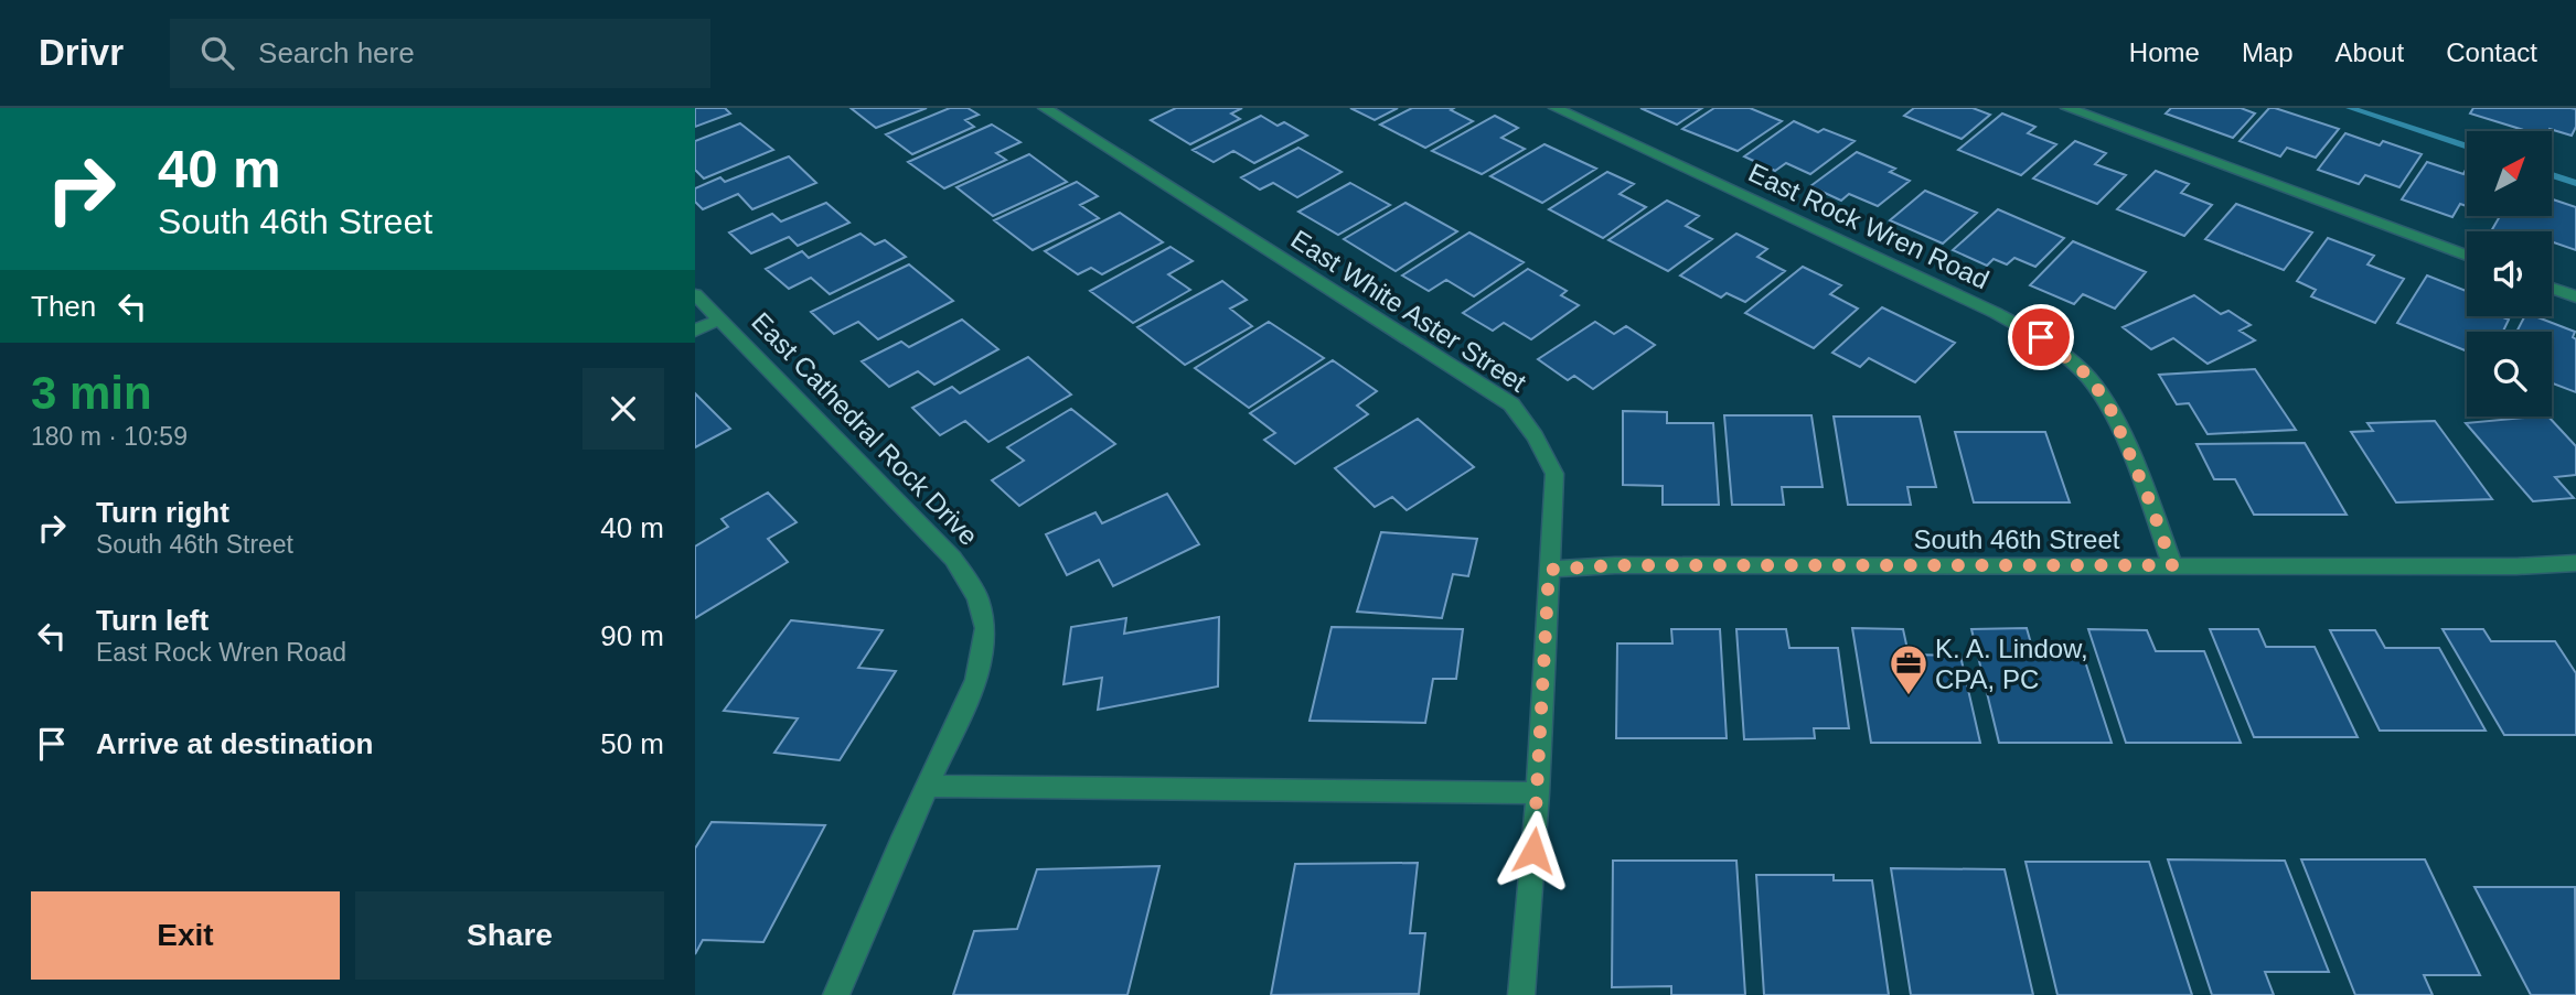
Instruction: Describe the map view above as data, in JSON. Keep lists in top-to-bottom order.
{
  "streets": {
    "street": [
      "East Rock Wren Road",
      "East White Aster Street",
      "East Cathedral Rock Drive",
      "South 46th Street"
    ]
  },
  "crossings": [
    ["East Rock Wren Road", "South 46th Street"],
    ["East White Aster Street", "South 46th Street"]
  ],
  "places": {
    "office": ["K. A. Lindow, CPA, PC"]
  },
  "north": "top right",
  "page": {
    "header": "Drivr",
    "search": "Search here",
    "nav": [
      "Home",
      "Map",
      "About",
      "Contact"
    ],
    "turn": ["40 m", "South 46th Street"],
    "then": "Then",
    "heading": ["3 min", "180 m · 10:59"],
    "list": [
      {
        "name": "Turn right",
        "note": "South 46th Street",
        "value": "40 m"
      },
      {
        "name": "Turn left",
        "note": "East Rock Wren Road",
        "value": "90 m"
      },
      {
        "name": "Arrive at destination",
        "value": "50 m"
      }
    ],
    "buttons": ["Exit", "Share"]
  }
}
